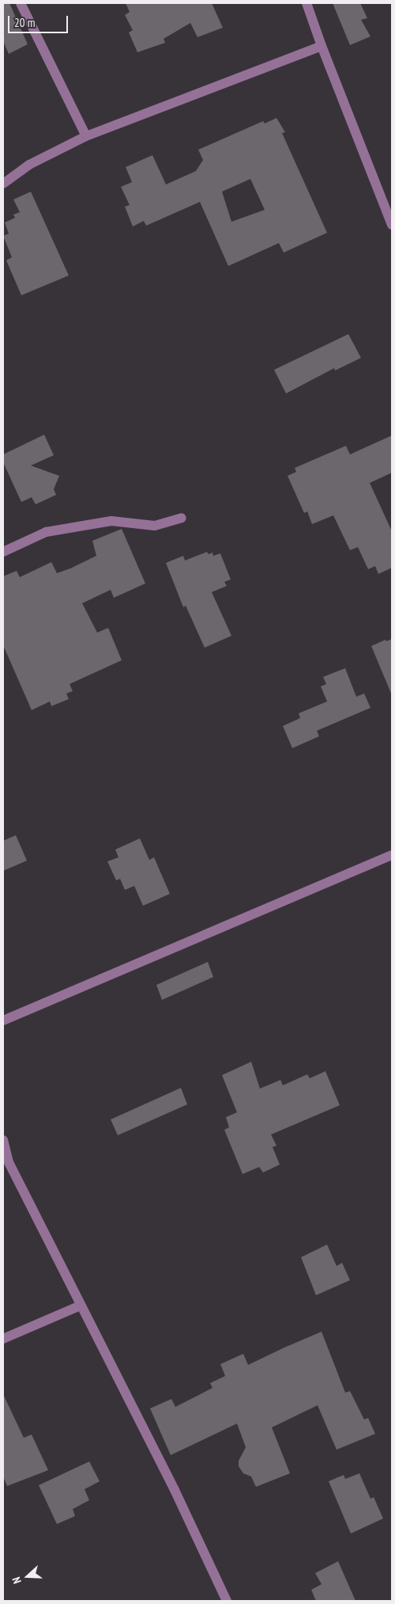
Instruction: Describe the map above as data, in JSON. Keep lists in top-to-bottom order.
{
  "scale_bar": "20 m",
  "north": "left"
}
